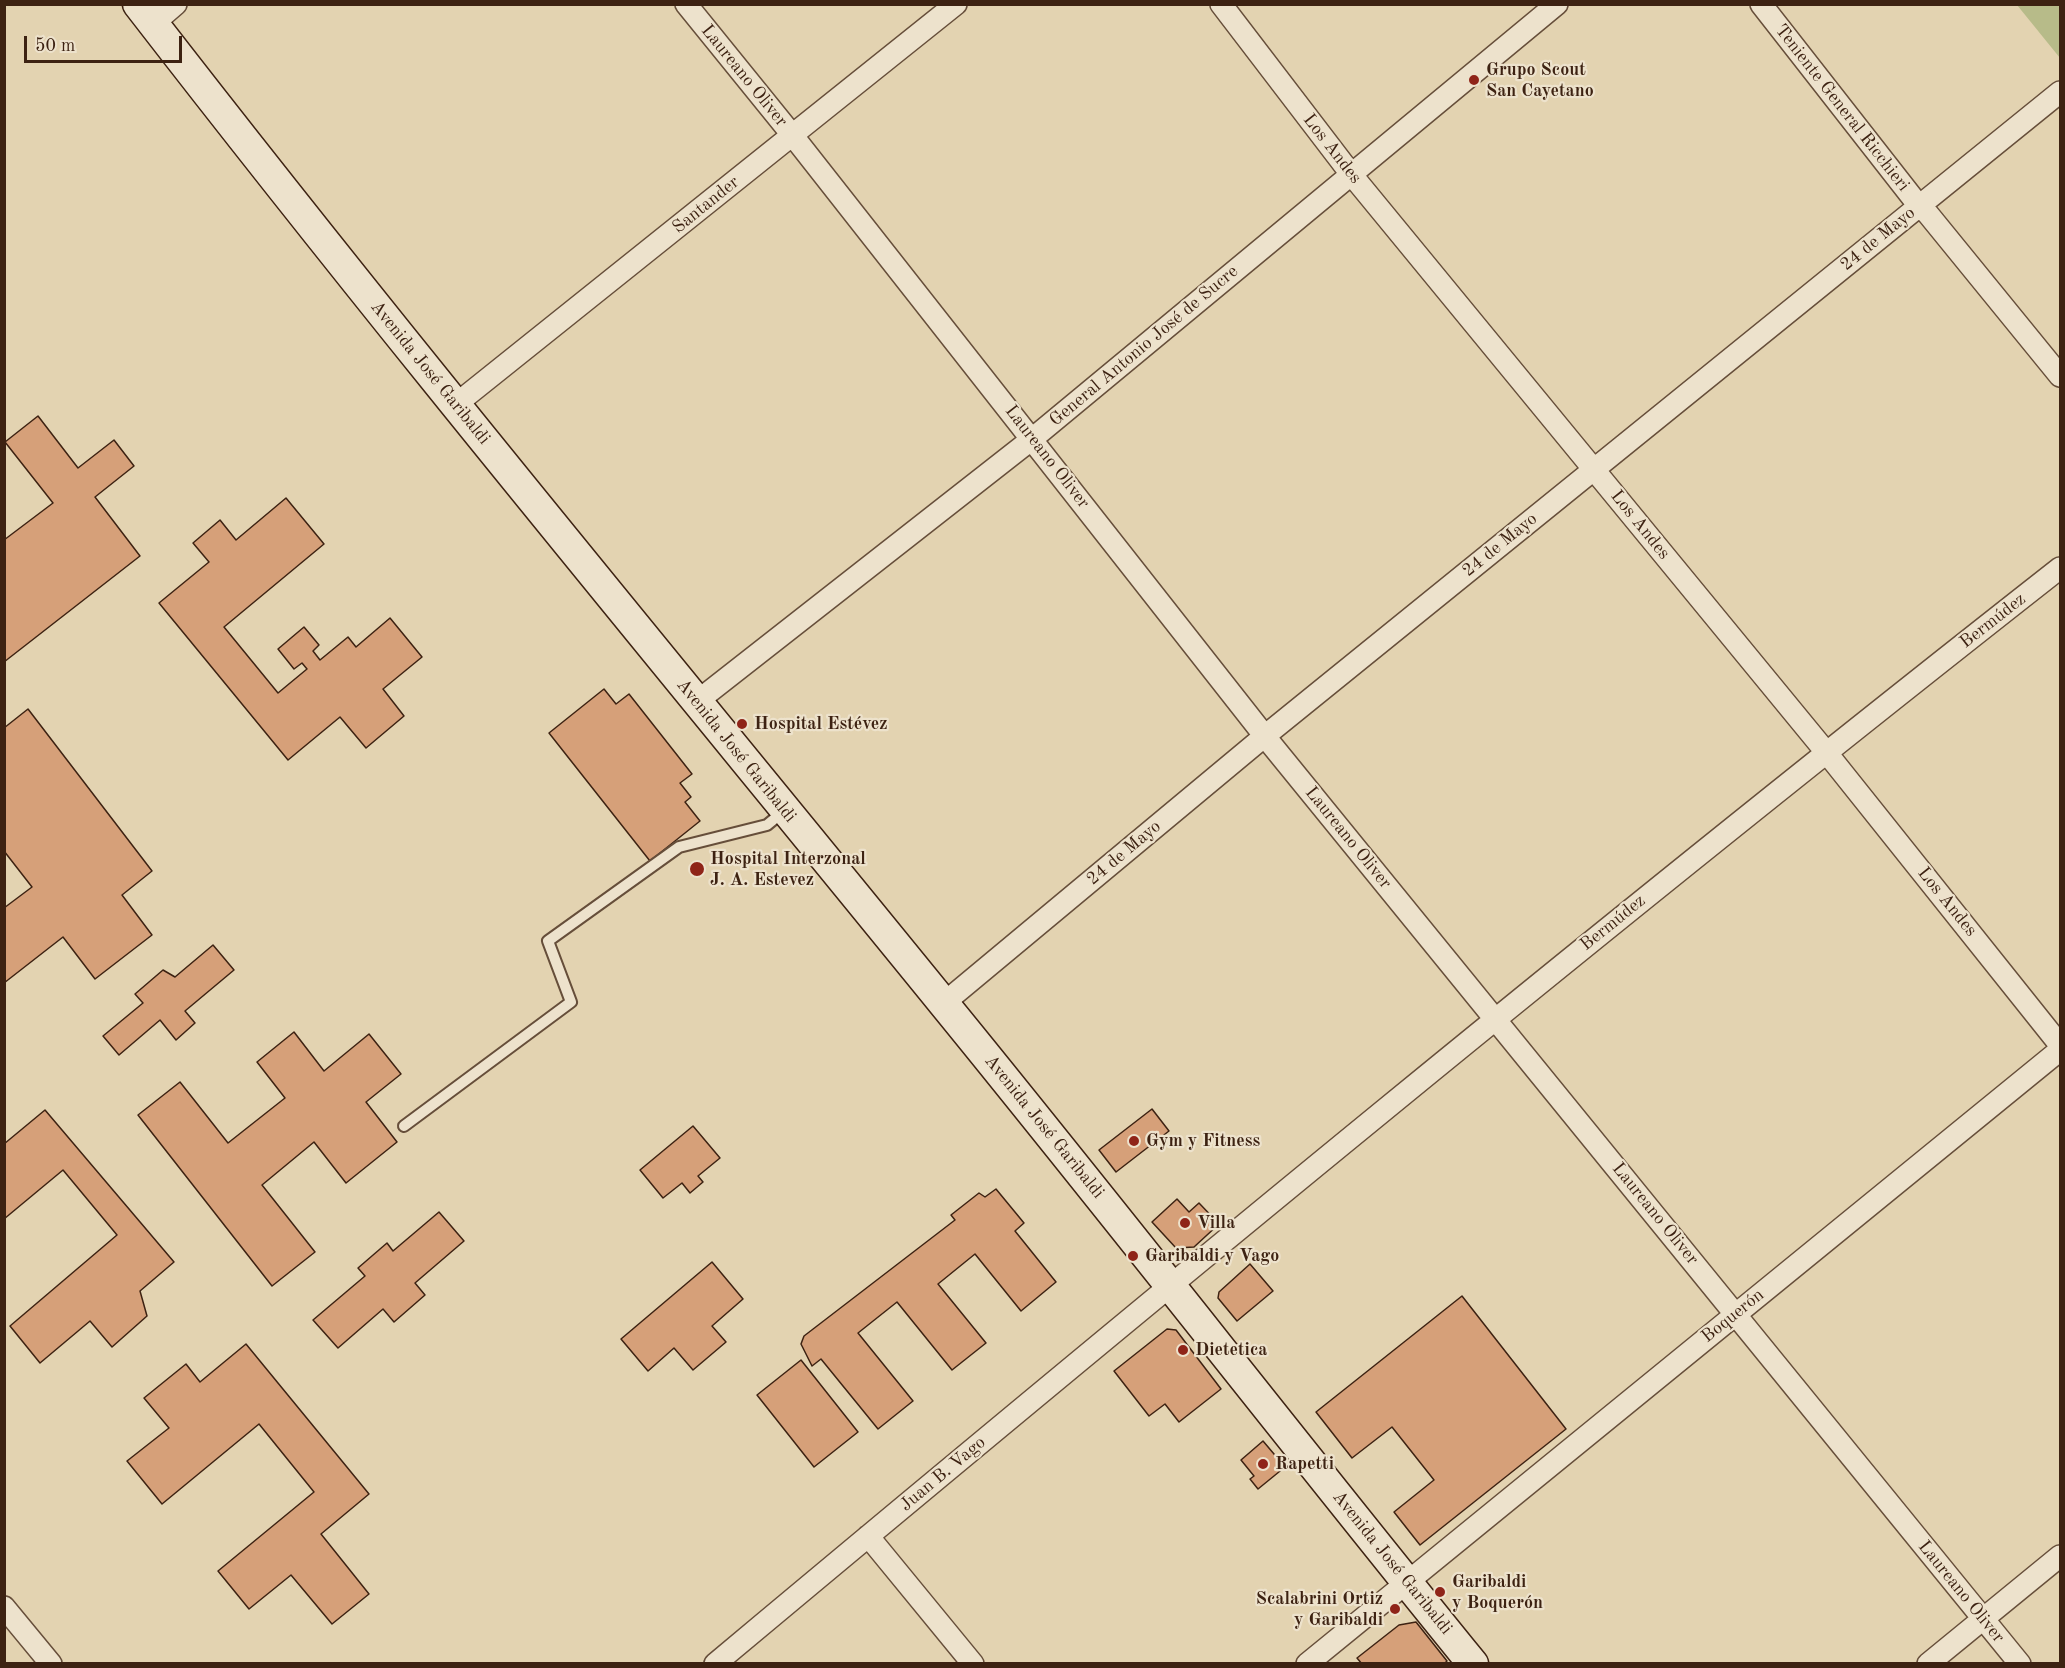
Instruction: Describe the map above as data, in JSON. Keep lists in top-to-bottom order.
{
  "streets": {
    "main road": ["Avenida José Garibaldi"],
    "street": [
      "Laureano Oliver",
      "Teniente General Ricchieri",
      "Los Andes",
      "Santander",
      "24 de Mayo",
      "General Antonio José de Sucre",
      "Bermúdez",
      "Boquerón",
      "Juan B. Vago"
    ]
  },
  "crossings": [
    ["Laureano Oliver", "Santander"],
    ["Laureano Oliver", "24 de Mayo"],
    ["Laureano Oliver", "General Antonio José de Sucre"],
    ["Laureano Oliver", "Bermúdez"],
    ["Laureano Oliver", "Boquerón"],
    ["Teniente General Ricchieri", "24 de Mayo"],
    ["Los Andes", "24 de Mayo"],
    ["Los Andes", "General Antonio José de Sucre"],
    ["Los Andes", "Bermúdez"],
    ["Santander", "Avenida José Garibaldi"],
    ["24 de Mayo", "Avenida José Garibaldi"],
    ["General Antonio José de Sucre", "Avenida José Garibaldi"],
    ["Avenida José Garibaldi", "Bermúdez"],
    ["Avenida José Garibaldi", "Boquerón"],
    ["Avenida José Garibaldi", "Juan B. Vago"],
    ["Bermúdez", "Juan B. Vago"]
  ],
  "places": [
    "Grupo Scout San Cayetano",
    "Hospital Estévez",
    "Hospital Interzonal J. A. Estevez",
    "Gym y Fitness",
    "Villa",
    "Garibaldi y Vago",
    "Dietetica",
    "Rapetti",
    "Garibaldi y Boquerón",
    "Scalabrini Ortiz y Garibaldi"
  ],
  "scale_bar": "50 m"
}
